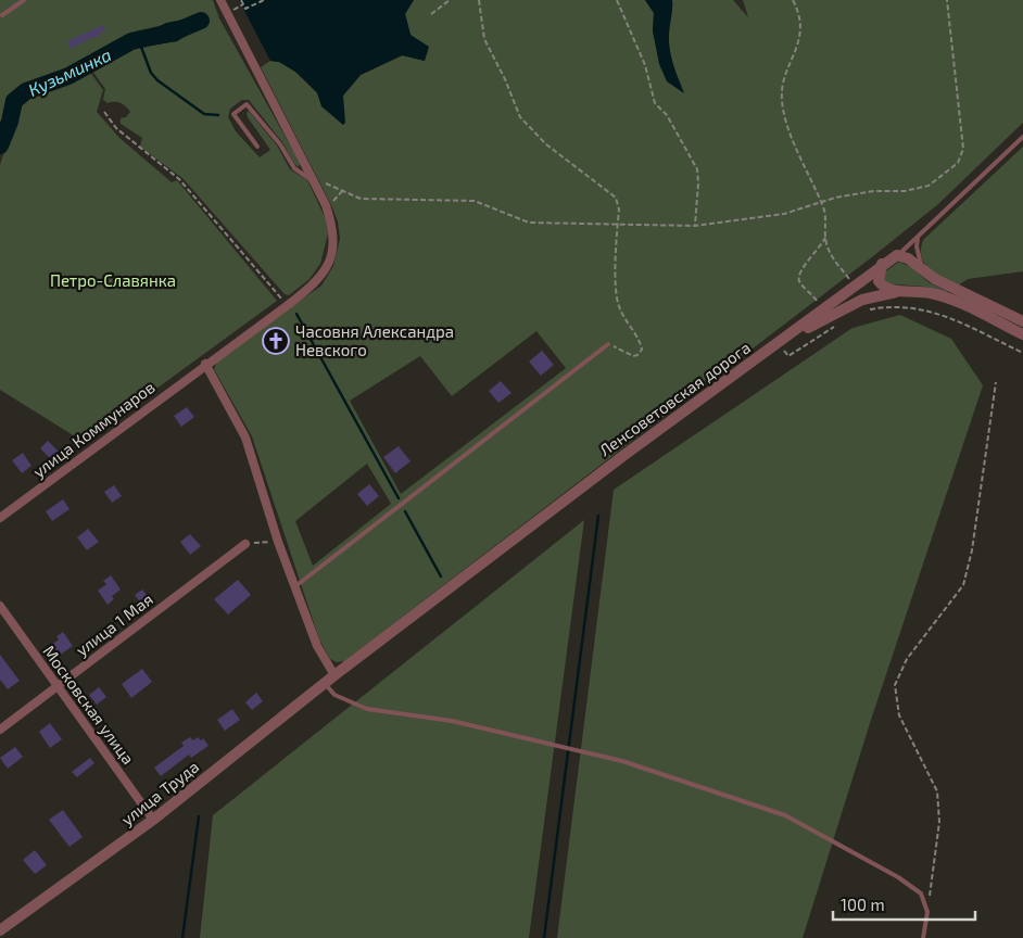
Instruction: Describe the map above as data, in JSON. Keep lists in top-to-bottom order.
{
  "streets": {
    "street": [
      "Ленсоветовская дорога",
      "улица Коммунаров",
      "улица 1 Мая",
      "Московская улица",
      "улица Труда"
    ]
  },
  "crossings": [
    ["Ленсоветовская дорога", "улица Труда"],
    ["улица 1 Мая", "Московская улица"],
    ["Московская улица", "улица Труда"]
  ],
  "water": ["Кузьминка"],
  "parks": ["Петро-Славянка"],
  "places": {
    "church": ["Часовня Александра Невского"]
  },
  "scale_bar": "100 m"
}
